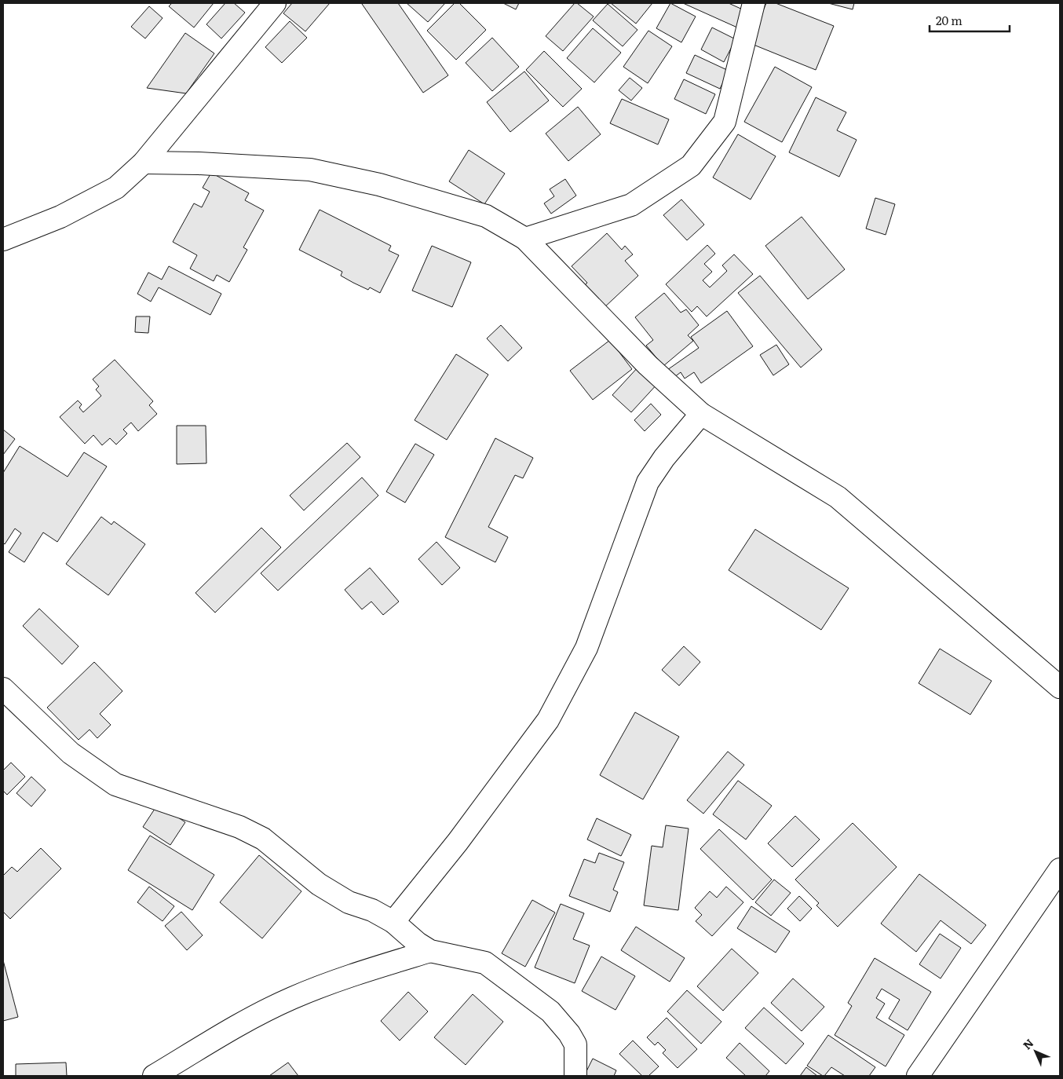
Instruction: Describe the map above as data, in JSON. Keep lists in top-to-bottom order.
{
  "scale_bar": "20 m",
  "north": "top left"
}
